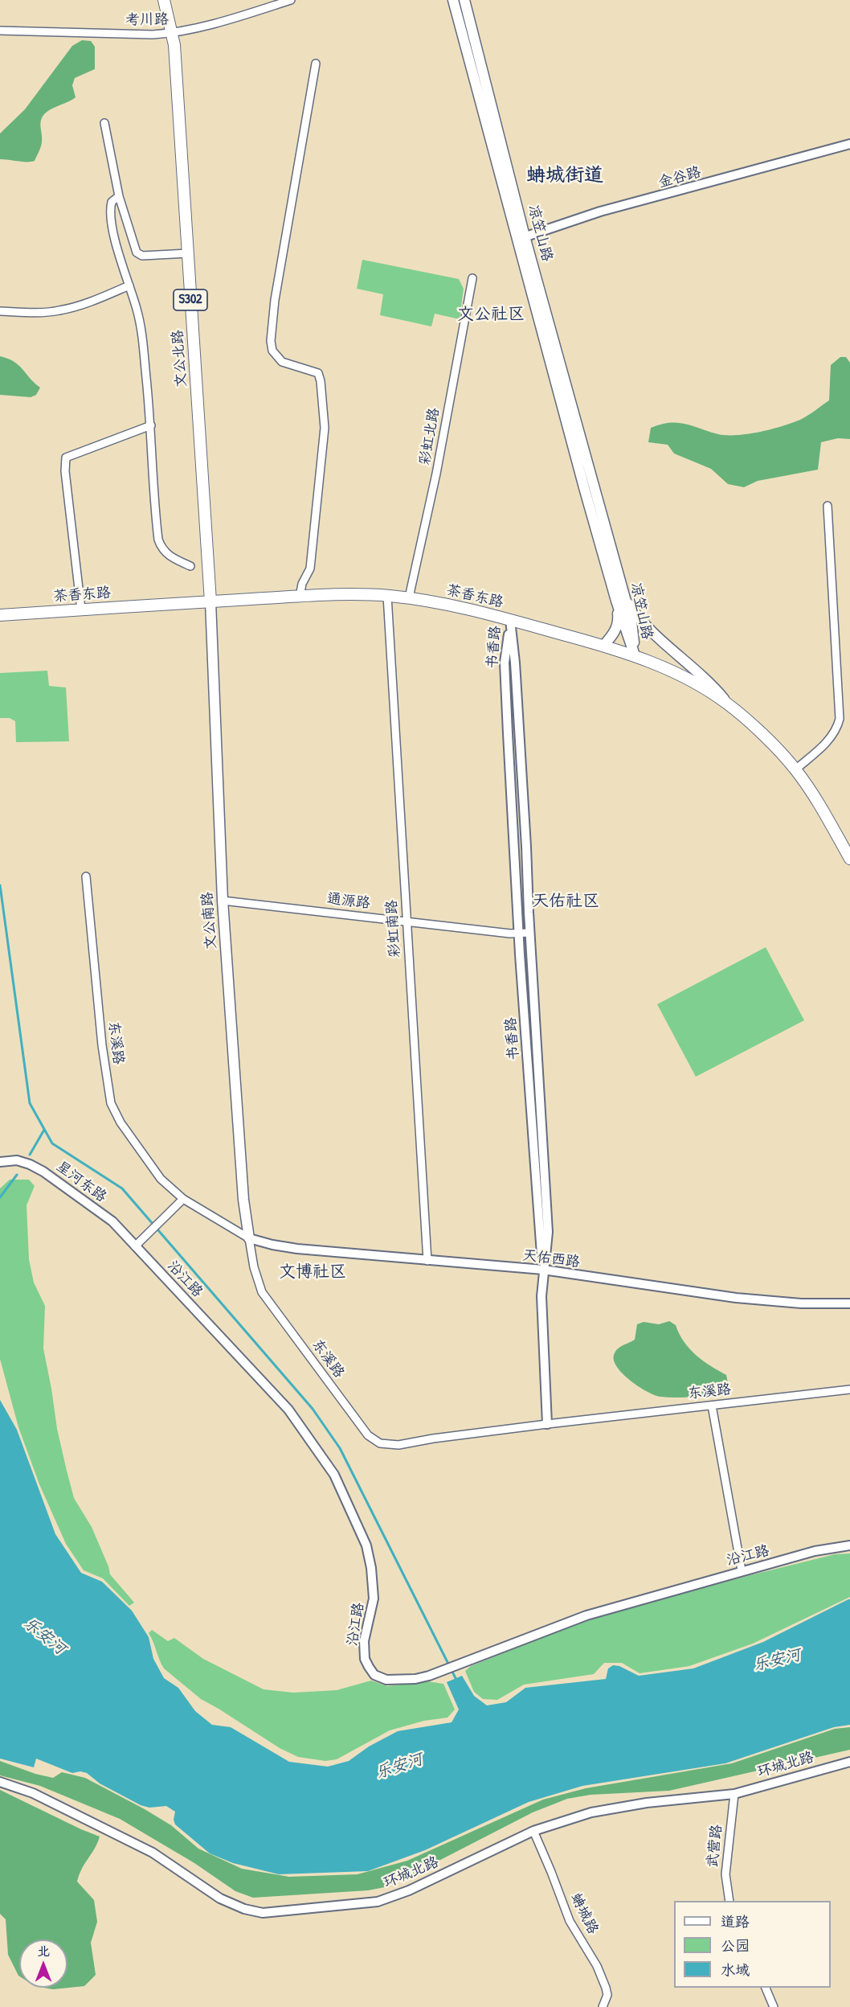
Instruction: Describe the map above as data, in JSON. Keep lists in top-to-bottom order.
{
  "streets": {
    "main road": [
      "凉笠山路",
      "S302",
      "文公北路",
      "茶香东路",
      "文公南路"
    ],
    "street": [
      "考川路",
      "金谷路",
      "彩虹北路",
      "书香路",
      "通源路",
      "彩虹南路",
      "东溪路",
      "星河东路",
      "天佑西路",
      "沿江路",
      "环城北路",
      "武营路",
      "蚺城路"
    ]
  },
  "crossings": [
    ["考川路", "文公北路"],
    ["金谷路", "凉笠山路"],
    ["凉笠山路", "茶香东路"],
    ["文公北路", "茶香东路"],
    ["文公北路", "文公南路"],
    ["彩虹北路", "茶香东路"],
    ["茶香东路", "书香路"],
    ["茶香东路", "文公南路"],
    ["茶香东路", "彩虹南路"],
    ["书香路", "通源路"],
    ["书香路", "东溪路"],
    ["书香路", "天佑西路"],
    ["通源路", "文公南路"],
    ["通源路", "彩虹南路"],
    ["文公南路", "东溪路"],
    ["文公南路", "天佑西路"],
    ["彩虹南路", "天佑西路"],
    ["东溪路", "天佑西路"],
    ["星河东路", "沿江路"],
    ["环城北路", "武营路"],
    ["环城北路", "蚺城路"]
  ],
  "districts": [
    "蚺城街道",
    "文公社区",
    "天佑社区",
    "文博社区"
  ],
  "water": ["乐安河"],
  "legend": ["道路", "公园", "水域"],
  "north": "top"
}
